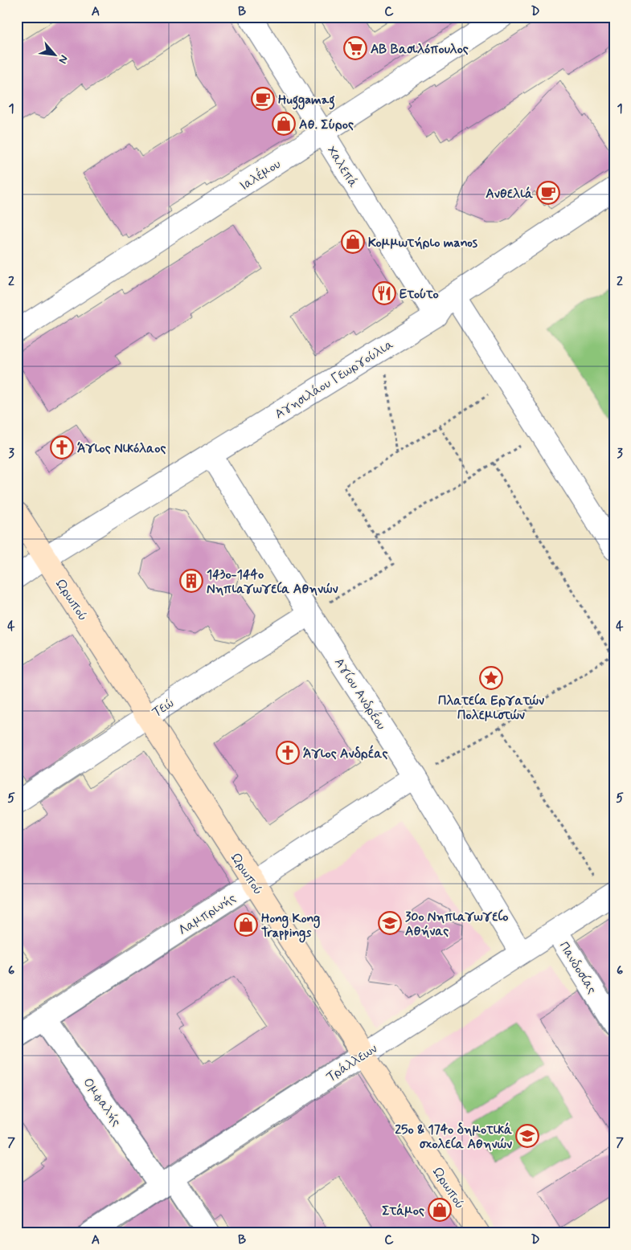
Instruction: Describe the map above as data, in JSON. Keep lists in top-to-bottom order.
{
  "streets": {
    "street": [
      "Χαλεπά",
      "Ιαλέμου",
      "Αγησιλάου Γεωργούλια",
      "Ωρωπού",
      "Αγίου Ανδρέου",
      "Τεώ",
      "Λαμπρινής",
      "Πανδοσίας",
      "Τράλλεων",
      "Ομφαλής"
    ]
  },
  "crossings": [
    ["Χαλεπά", "Ιαλέμου"],
    ["Χαλεπά", "Αγησιλάου Γεωργούλια"],
    ["Αγησιλάου Γεωργούλια", "Ωρωπού"],
    ["Αγησιλάου Γεωργούλια", "Αγίου Ανδρέου"],
    ["Ωρωπού", "Τεώ"],
    ["Ωρωπού", "Λαμπρινής"],
    ["Ωρωπού", "Τράλλεων"],
    ["Αγίου Ανδρέου", "Τεώ"],
    ["Αγίου Ανδρέου", "Λαμπρινής"],
    ["Αγίου Ανδρέου", "Τράλλεων"],
    ["Λαμπρινής", "Ομφαλής"],
    ["Πανδοσίας", "Τράλλεων"],
    ["Τράλλεων", "Ομφαλής"]
  ],
  "places": {
    "supermarket": ["ΑΒ Βασιλόπουλος"],
    "cafe": ["Huggamag", "Ανθελιά"],
    "shop": [
      "Αθ. Σύρος",
      "Κομμωτήριο manos",
      "Hong Kong Trappings",
      "Στάμος"
    ],
    "restaurant": ["Ετούτο"],
    "church": ["Άγιος Νικόλαος", "Άγιος Ανδρέας"],
    "building": ["143ο-144ο Νηπιαγωγεία Αθηνών"],
    "place": ["Πλατεία Εργατών Πολεμιστών"],
    "school or university": ["30ο Νηπιαγωγείο Αθήνας", "25ο & 174ο δημοτικά σχολεία Αθηνών"]
  },
  "north": "bottom right",
  "grid": {
    "columns": [
      "A",
      "B",
      "C",
      "D"
    ],
    "rows": [
      "1",
      "2",
      "3",
      "4",
      "5",
      "6",
      "7"
    ]
  }
}
